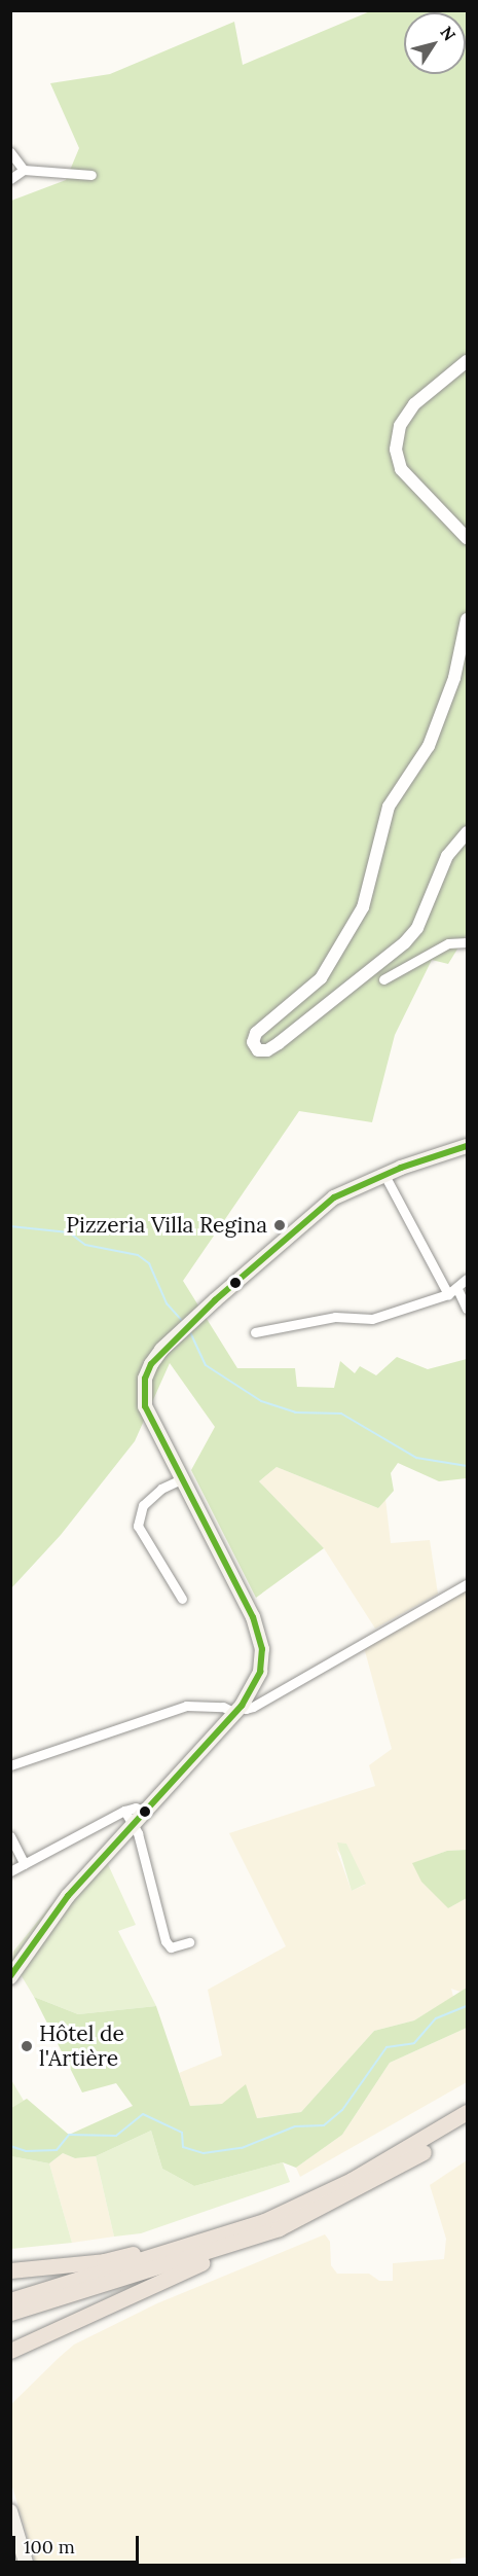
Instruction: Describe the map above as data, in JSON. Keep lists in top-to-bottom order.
{
  "places": ["Pizzeria Villa Regina", "Hôtel de l'Artière"],
  "scale_bar": "100 m",
  "north": "top right"
}
